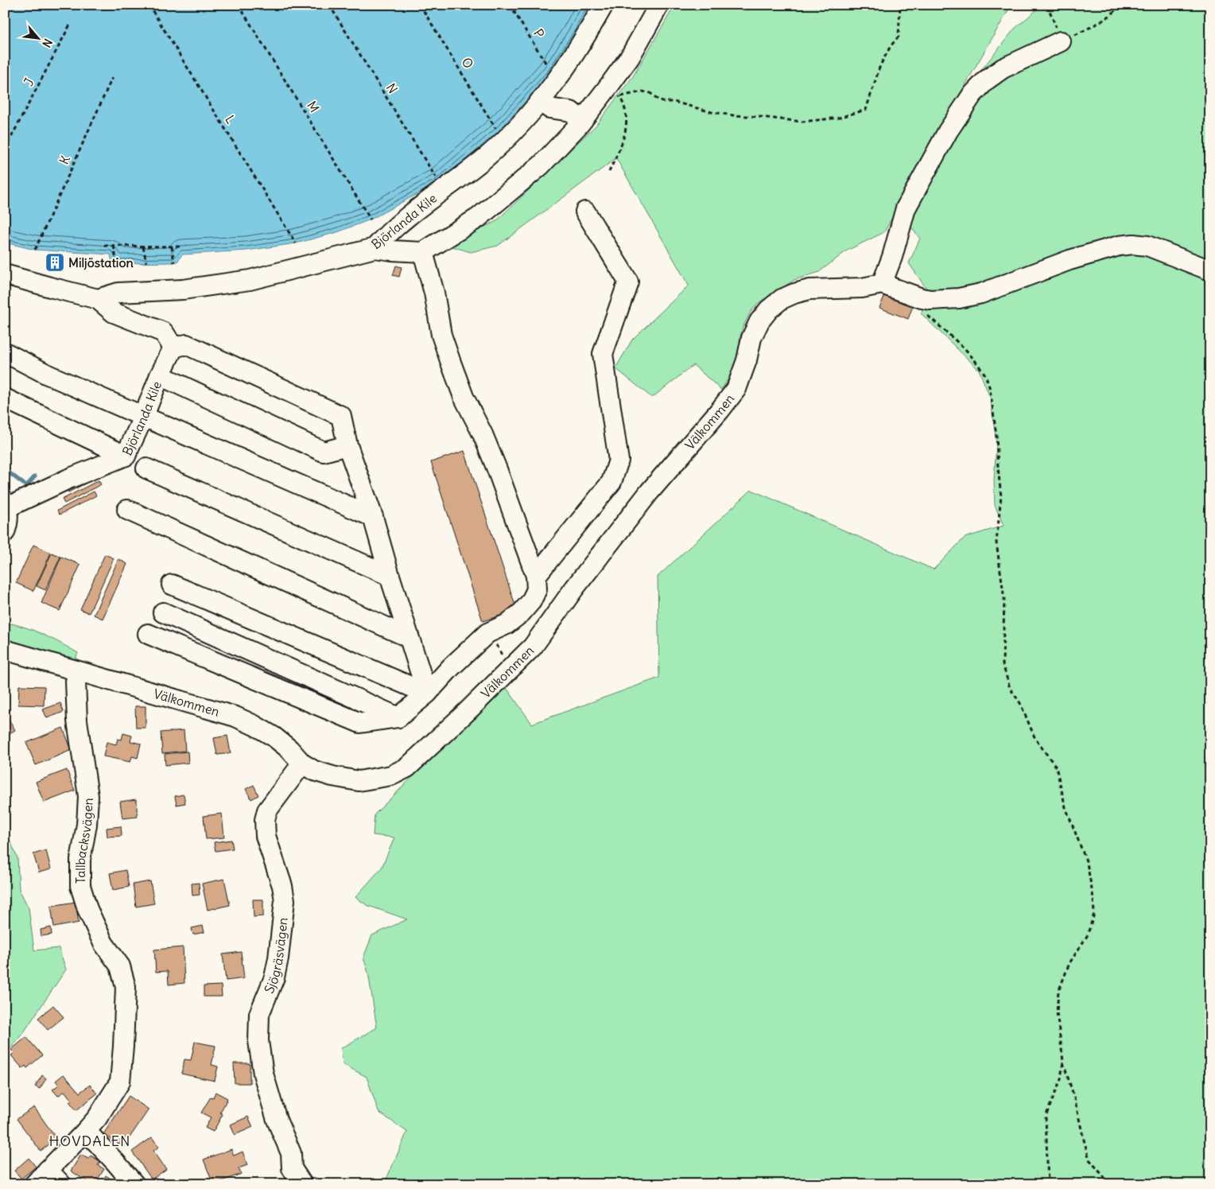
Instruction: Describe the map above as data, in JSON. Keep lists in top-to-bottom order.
{
  "streets": {
    "street": [
      "Björlanda Kile",
      "Välkommen",
      "Tallbacksvägen",
      "Sjögräsvägen"
    ],
    "path": [
      "P",
      "O",
      "J",
      "N",
      "M",
      "L",
      "K"
    ]
  },
  "crossings": [
    ["Välkommen", "Tallbacksvägen"],
    ["Välkommen", "Sjögräsvägen"]
  ],
  "districts": ["HOVDALEN"],
  "places": {
    "building": ["Miljöstation"]
  },
  "north": "bottom right"
}
